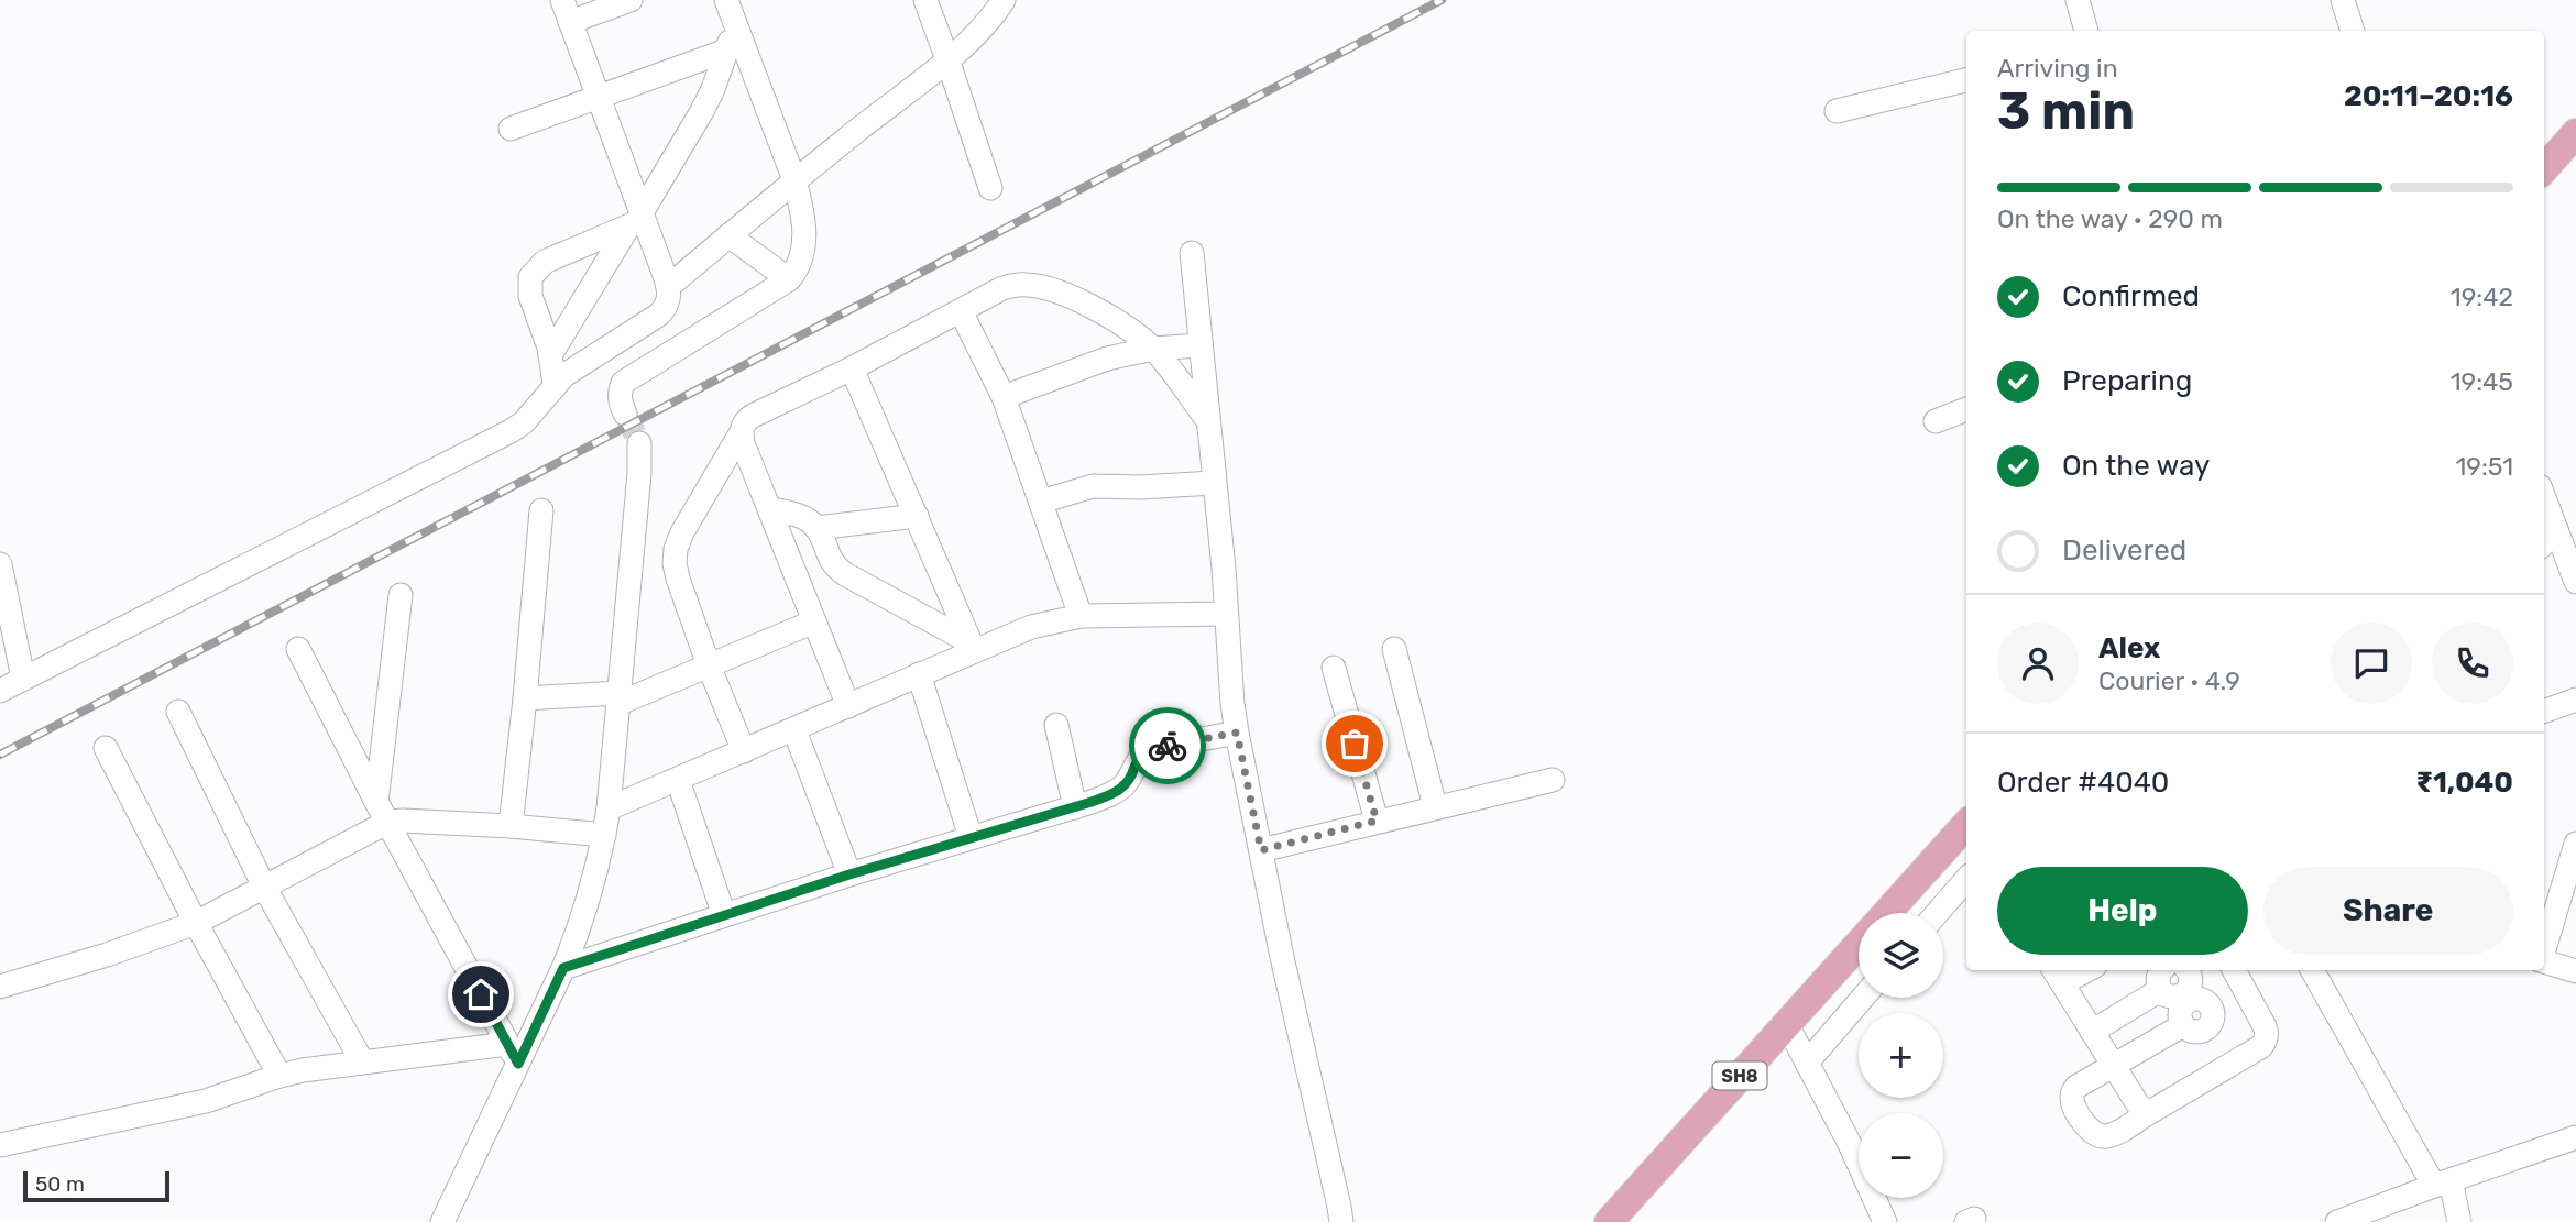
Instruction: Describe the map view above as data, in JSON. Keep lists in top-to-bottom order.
{
  "streets": {
    "main road": ["SH8"]
  },
  "scale_bar": "50 m",
  "page": {
    "heading": ["3 min", "Arriving in", "20:11–20:16"],
    "panel": [
      "Alex",
      "Courier · 4.9",
      "Order #4040",
      "₹1,040"
    ],
    "bar": "On the way · 290 m",
    "list": [
      ["Confirmed", "19:42"],
      ["Preparing", "19:45"],
      ["On the way", "19:51"],
      "Delivered"
    ],
    "buttons": ["Help", "Share"],
    "map_buttons": ["+", "−"],
    "scale": "50 m"
  }
}
